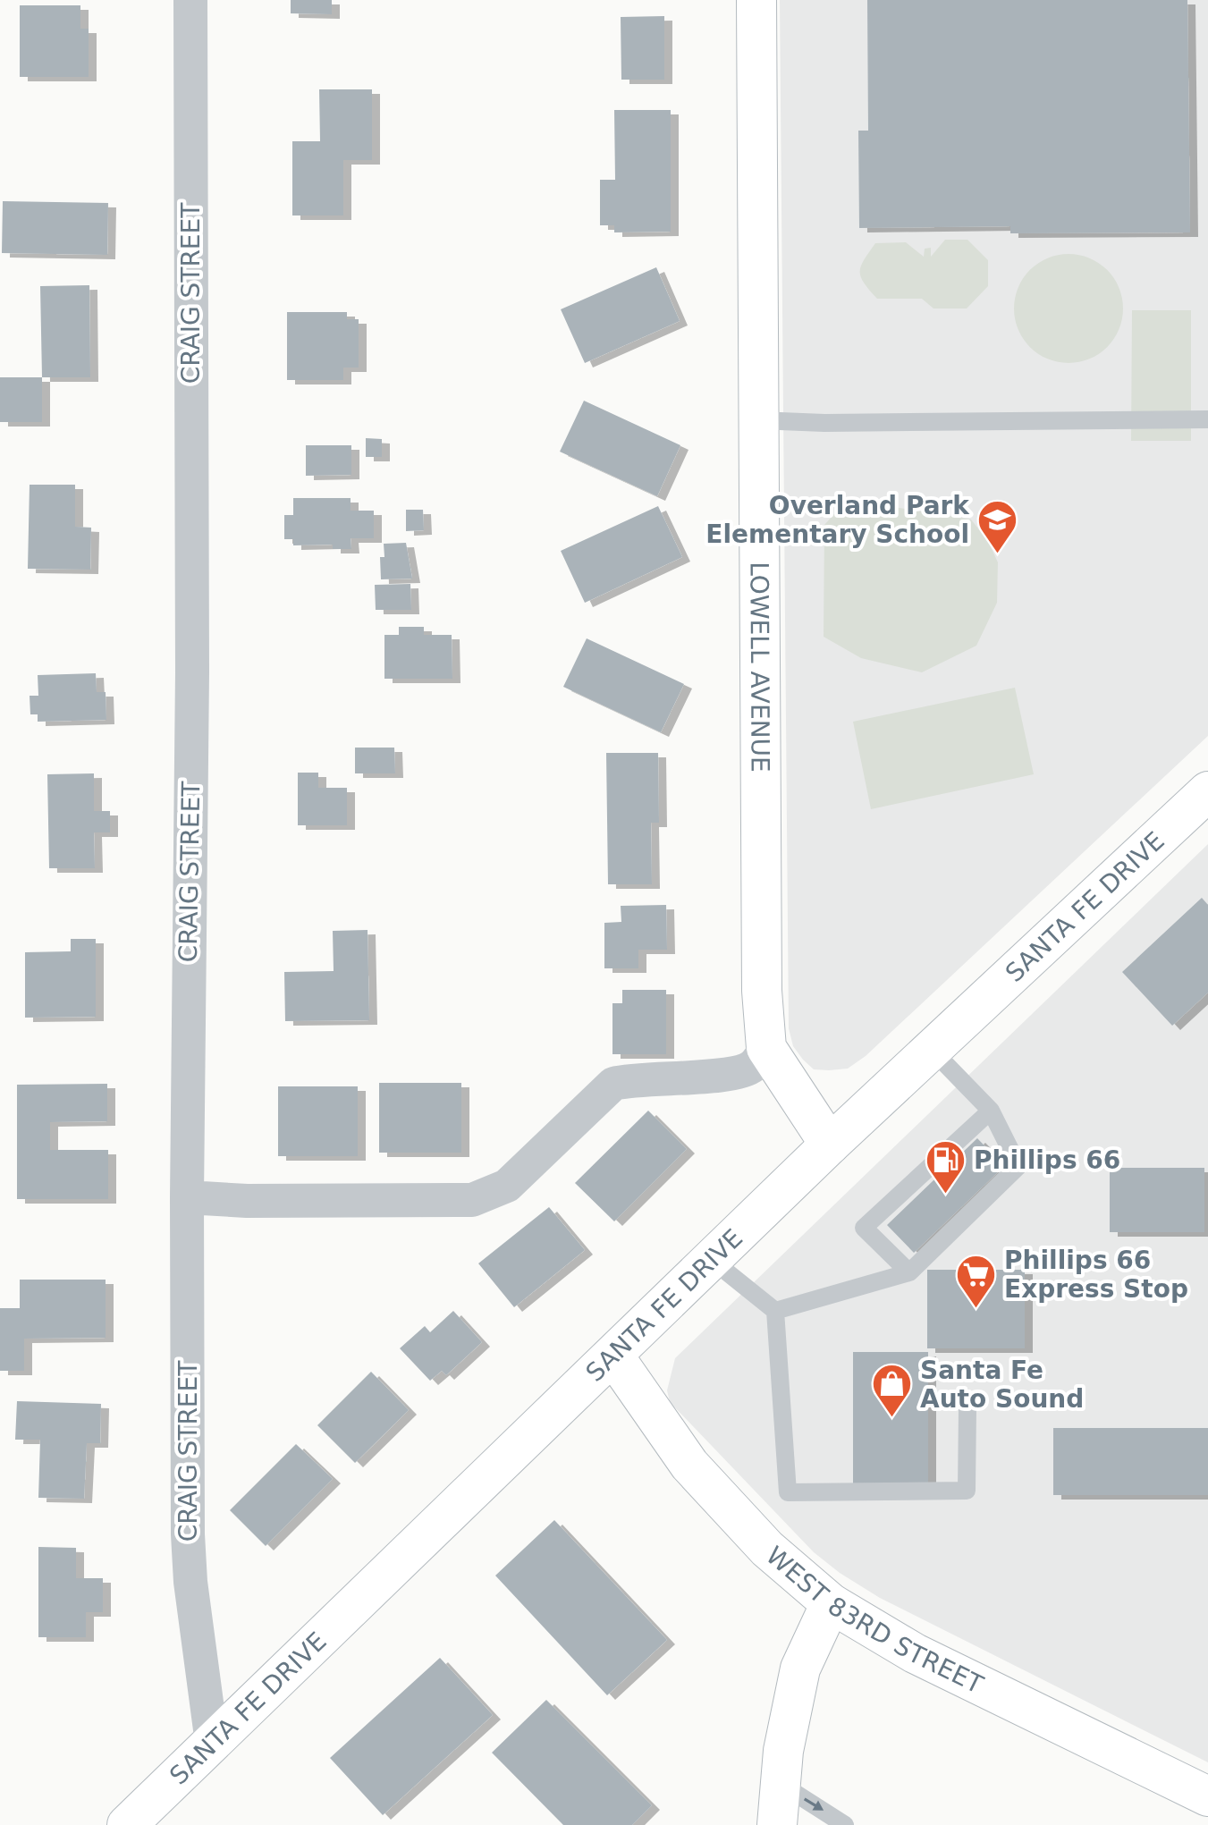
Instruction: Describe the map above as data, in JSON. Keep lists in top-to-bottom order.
{
  "streets": {
    "street": [
      "CRAIG STREET",
      "LOWELL AVENUE",
      "SANTA FE DRIVE",
      "WEST 83RD STREET"
    ]
  },
  "crossings": [
    ["CRAIG STREET", "SANTA FE DRIVE"],
    ["LOWELL AVENUE", "SANTA FE DRIVE"],
    ["SANTA FE DRIVE", "WEST 83RD STREET"]
  ],
  "places": {
    "school or university": ["Overland Park Elementary School"],
    "fuel station": ["Phillips 66"],
    "supermarket": ["Phillips 66 Express Stop"],
    "shop": ["Santa Fe Auto Sound"]
  }
}
